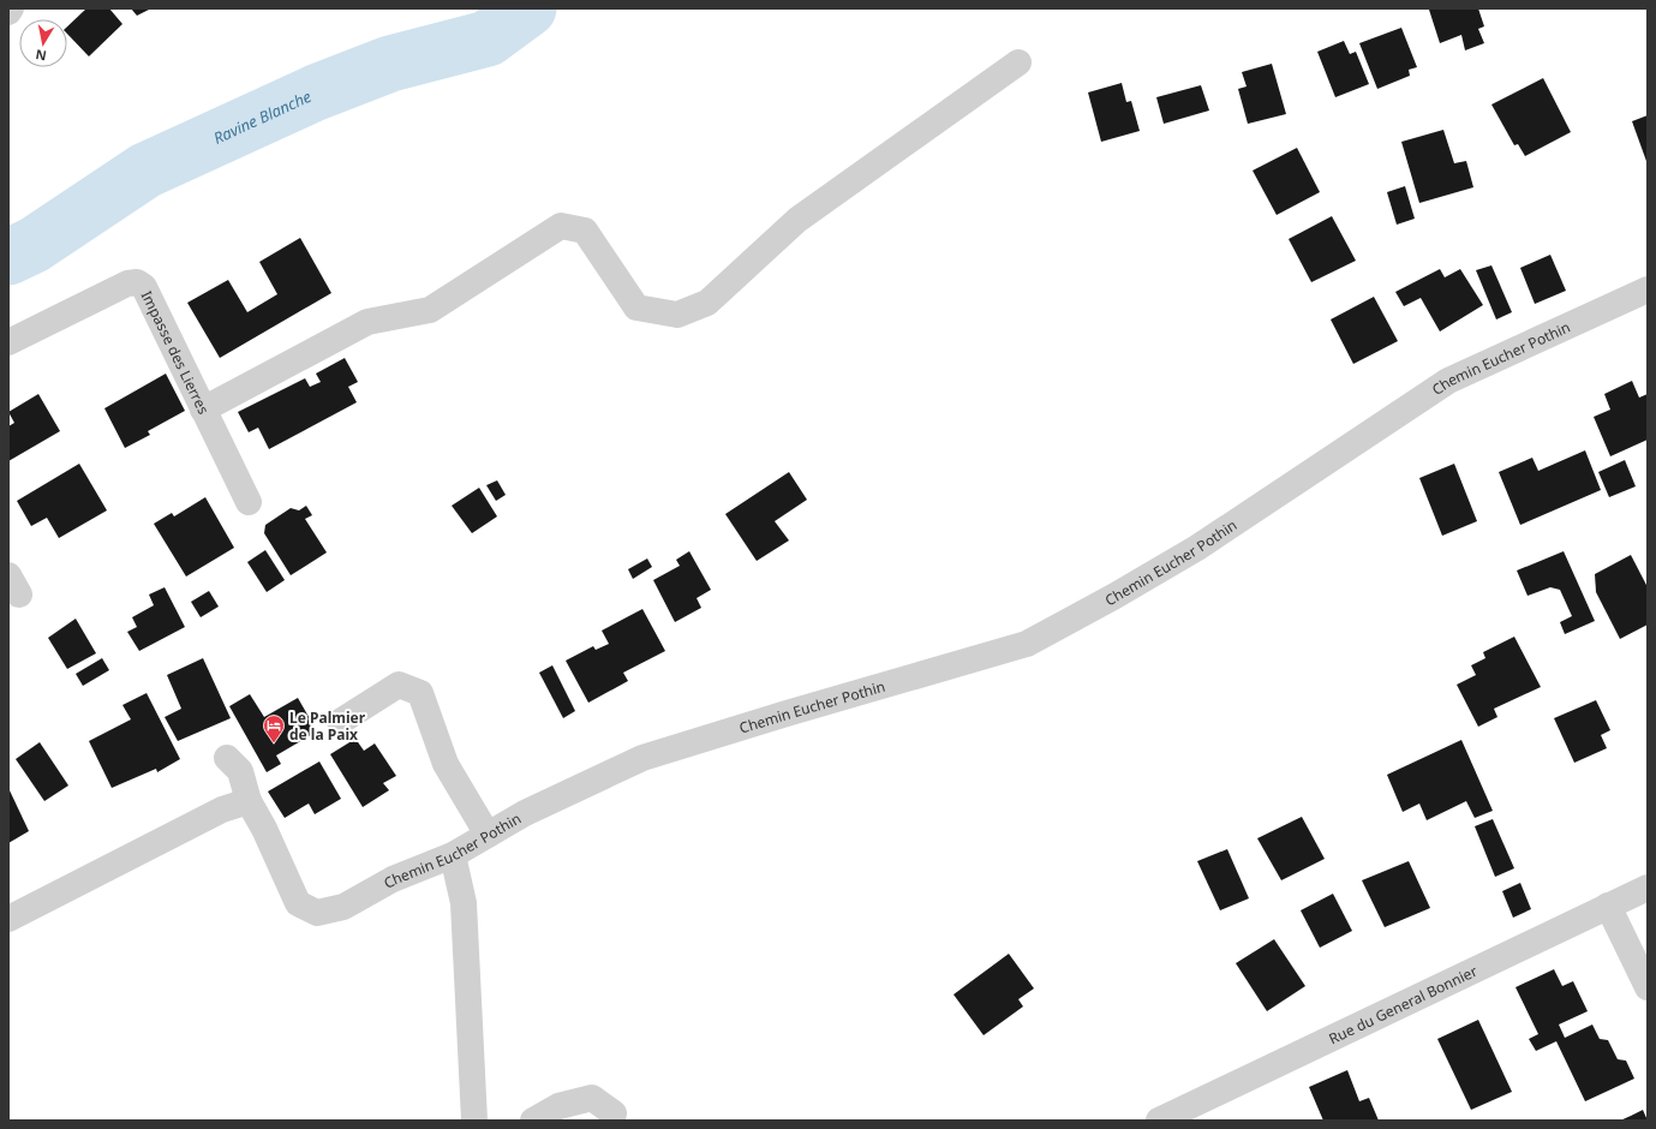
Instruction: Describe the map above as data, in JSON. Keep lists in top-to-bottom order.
{
  "streets": {
    "street": ["Impasse des Lierres", "Chemin Eucher Pothin", "Rue du General Bonnier"]
  },
  "water": ["Ravine Blanche"],
  "places": {
    "hotel": ["Le Palmier de la Paix"]
  },
  "north": "bottom"
}
